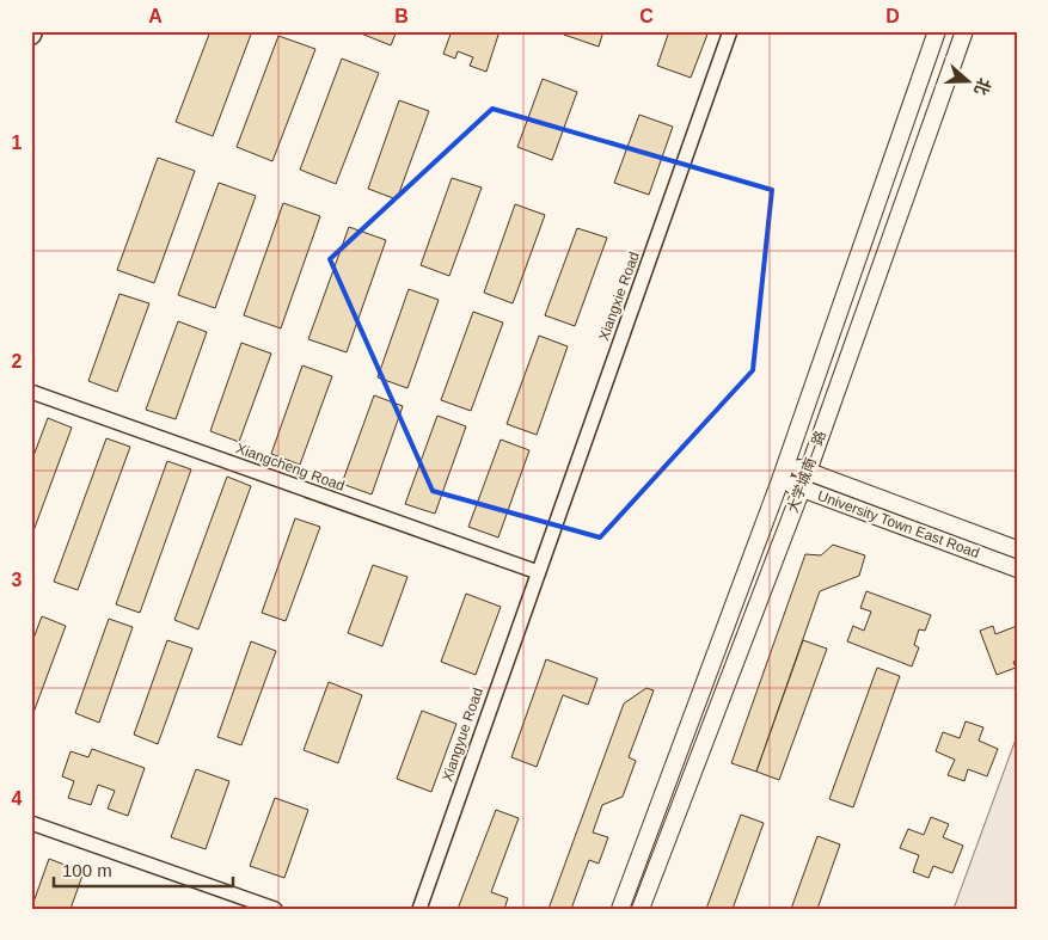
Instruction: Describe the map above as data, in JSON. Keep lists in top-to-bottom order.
{
  "streets": {
    "main road": ["大学城南一路", "University Town East Road"],
    "street": ["Xiangxie Road", "Xiangcheng Road", "Xiangyue Road"]
  },
  "crossings": [
    ["Xiangxie Road", "Xiangcheng Road"],
    ["Xiangxie Road", "Xiangyue Road"],
    ["Xiangcheng Road", "Xiangyue Road"],
    ["大学城南一路", "University Town East Road"]
  ],
  "scale_bar": "100 m",
  "north": "right",
  "grid": {
    "columns": [
      "A",
      "B",
      "C",
      "D"
    ],
    "rows": [
      "1",
      "2",
      "3",
      "4"
    ]
  }
}
